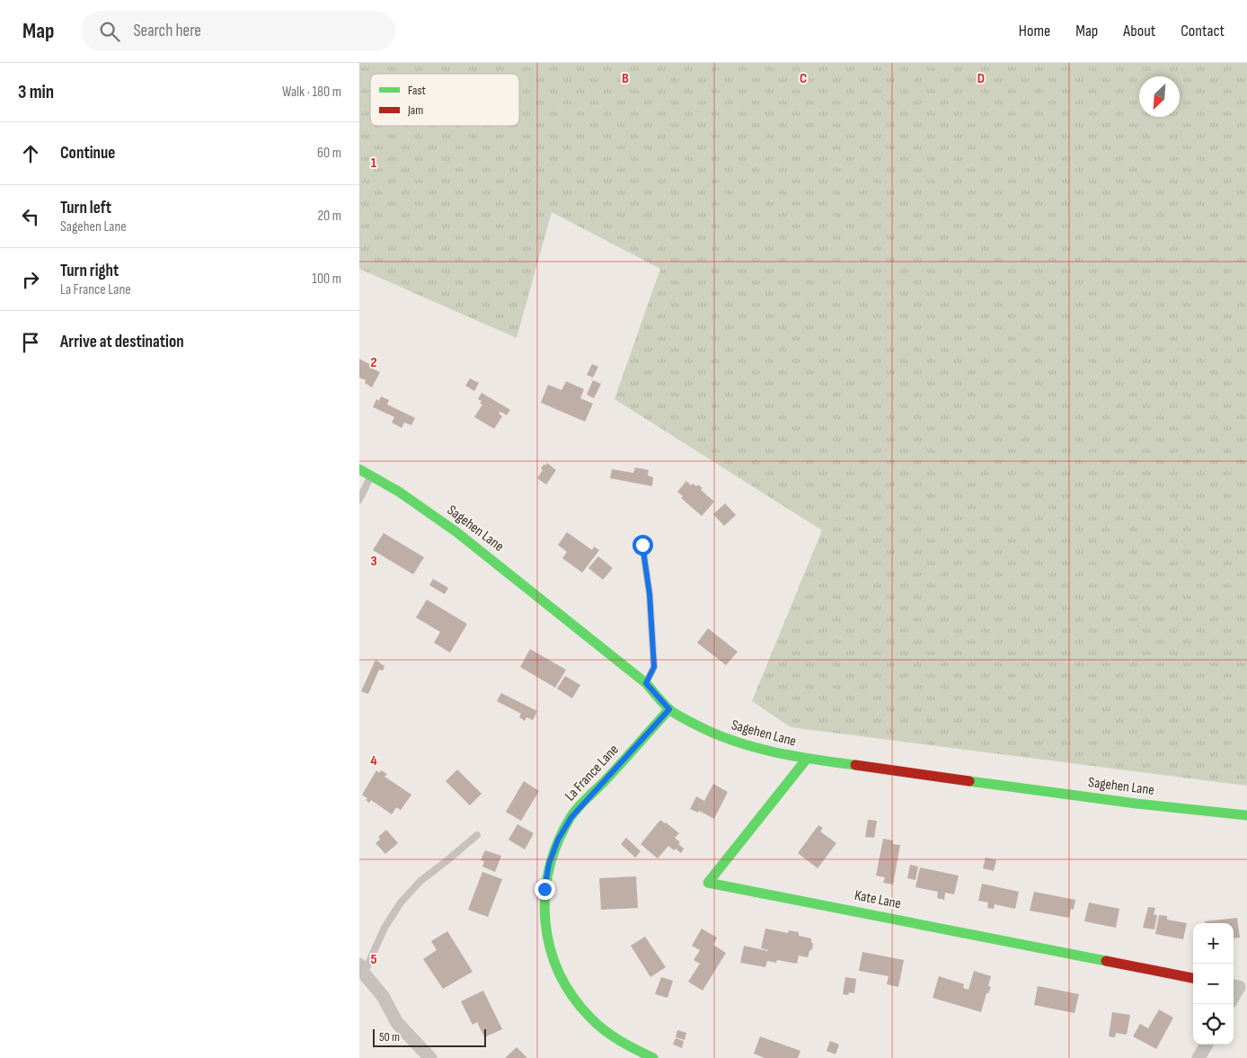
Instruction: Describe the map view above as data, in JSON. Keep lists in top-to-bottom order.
{
  "streets": {
    "street": ["Sagehen Lane", "La France Lane", "Kate Lane"]
  },
  "crossings": [
    ["Sagehen Lane", "La France Lane"],
    ["Sagehen Lane", "Kate Lane"]
  ],
  "legend": ["Fast", "Jam"],
  "scale_bar": "50 m",
  "north": "bottom left",
  "page": {
    "header": "Map",
    "search": "Search here",
    "nav": [
      "Home",
      "Map",
      "About",
      "Contact"
    ],
    "heading": ["3 min", "Walk · 180 m"],
    "list": [
      ["Continue", "60 m"],
      ["Turn left", "Sagehen Lane", "20 m"],
      ["Turn right", "La France Lane", "100 m"],
      "Arrive at destination"
    ],
    "map_buttons": ["+", "−"],
    "scale": "50 m"
  },
  "grid": {
    "columns": ["B", "C", "D"],
    "rows": [
      "1",
      "2",
      "3",
      "4",
      "5"
    ]
  }
}
